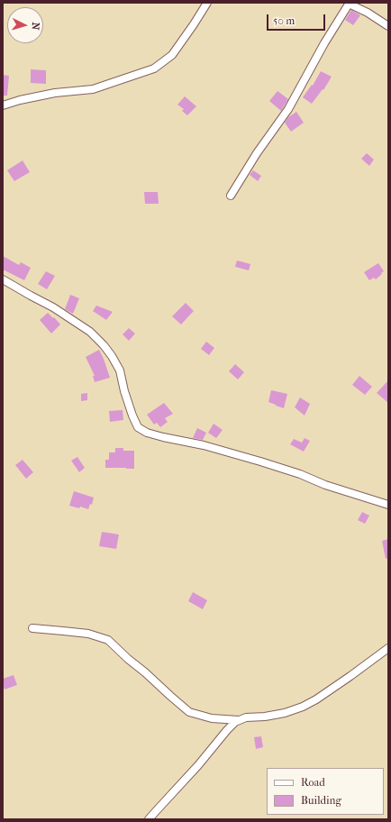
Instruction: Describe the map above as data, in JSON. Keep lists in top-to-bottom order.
{
  "legend": ["Road", "Building"],
  "scale_bar": "50 m",
  "north": "right"
}
